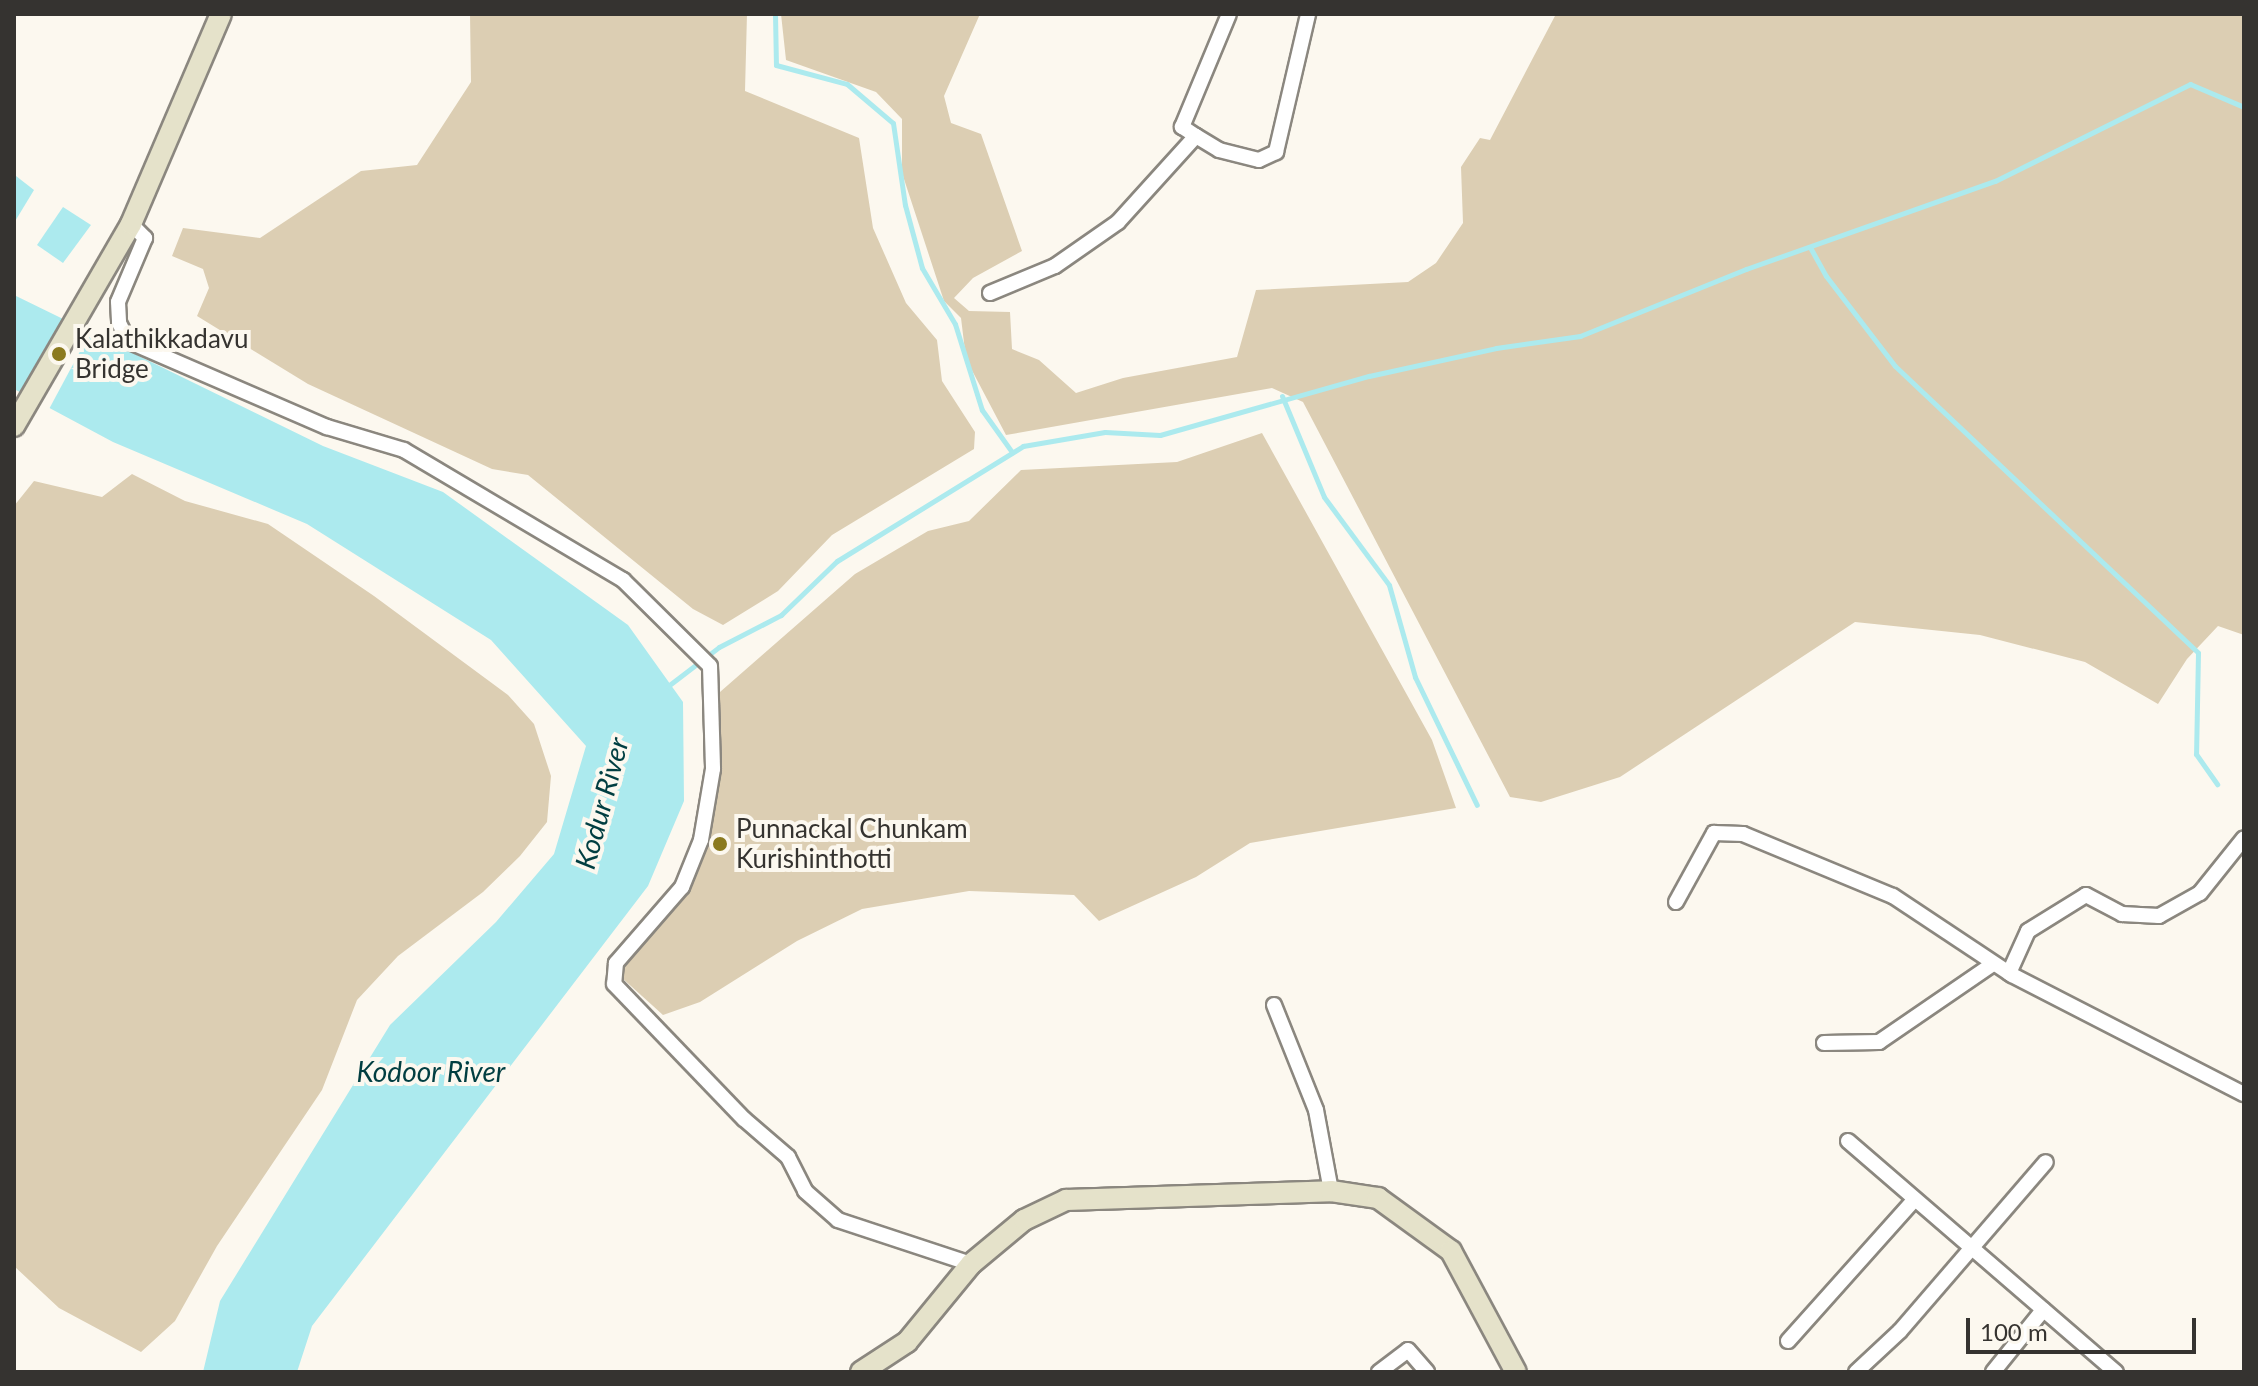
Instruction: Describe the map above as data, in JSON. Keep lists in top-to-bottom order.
{
  "water": ["Kodur River", "Kodoor River"],
  "places": ["Kalathikkadavu Bridge", "Punnackal Chunkam Kurishinthotti"],
  "scale_bar": "100 m"
}
